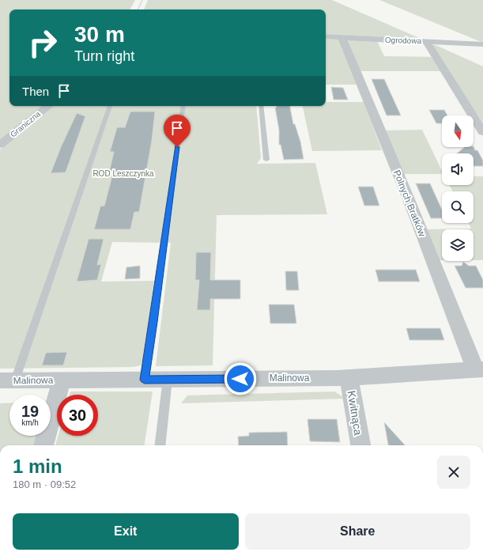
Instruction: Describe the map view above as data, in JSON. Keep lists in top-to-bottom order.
{
  "streets": {
    "street": [
      "Ogrodowa",
      "Graniczna",
      "Polnych Bratków",
      "Malinowa",
      "Kwitnąca"
    ]
  },
  "crossings": [
    ["Ogrodowa", "Polnych Bratków"],
    ["Polnych Bratków", "Malinowa"],
    ["Malinowa", "Kwitnąca"]
  ],
  "parks": ["ROD Leszczynka"],
  "north": "bottom",
  "page": {
    "turn": ["30 m", "Turn right"],
    "then": "Then",
    "speed": "19 km/h",
    "limit": "30",
    "heading": ["1 min", "180 m · 09:52"],
    "buttons": ["Exit", "Share"]
  }
}
